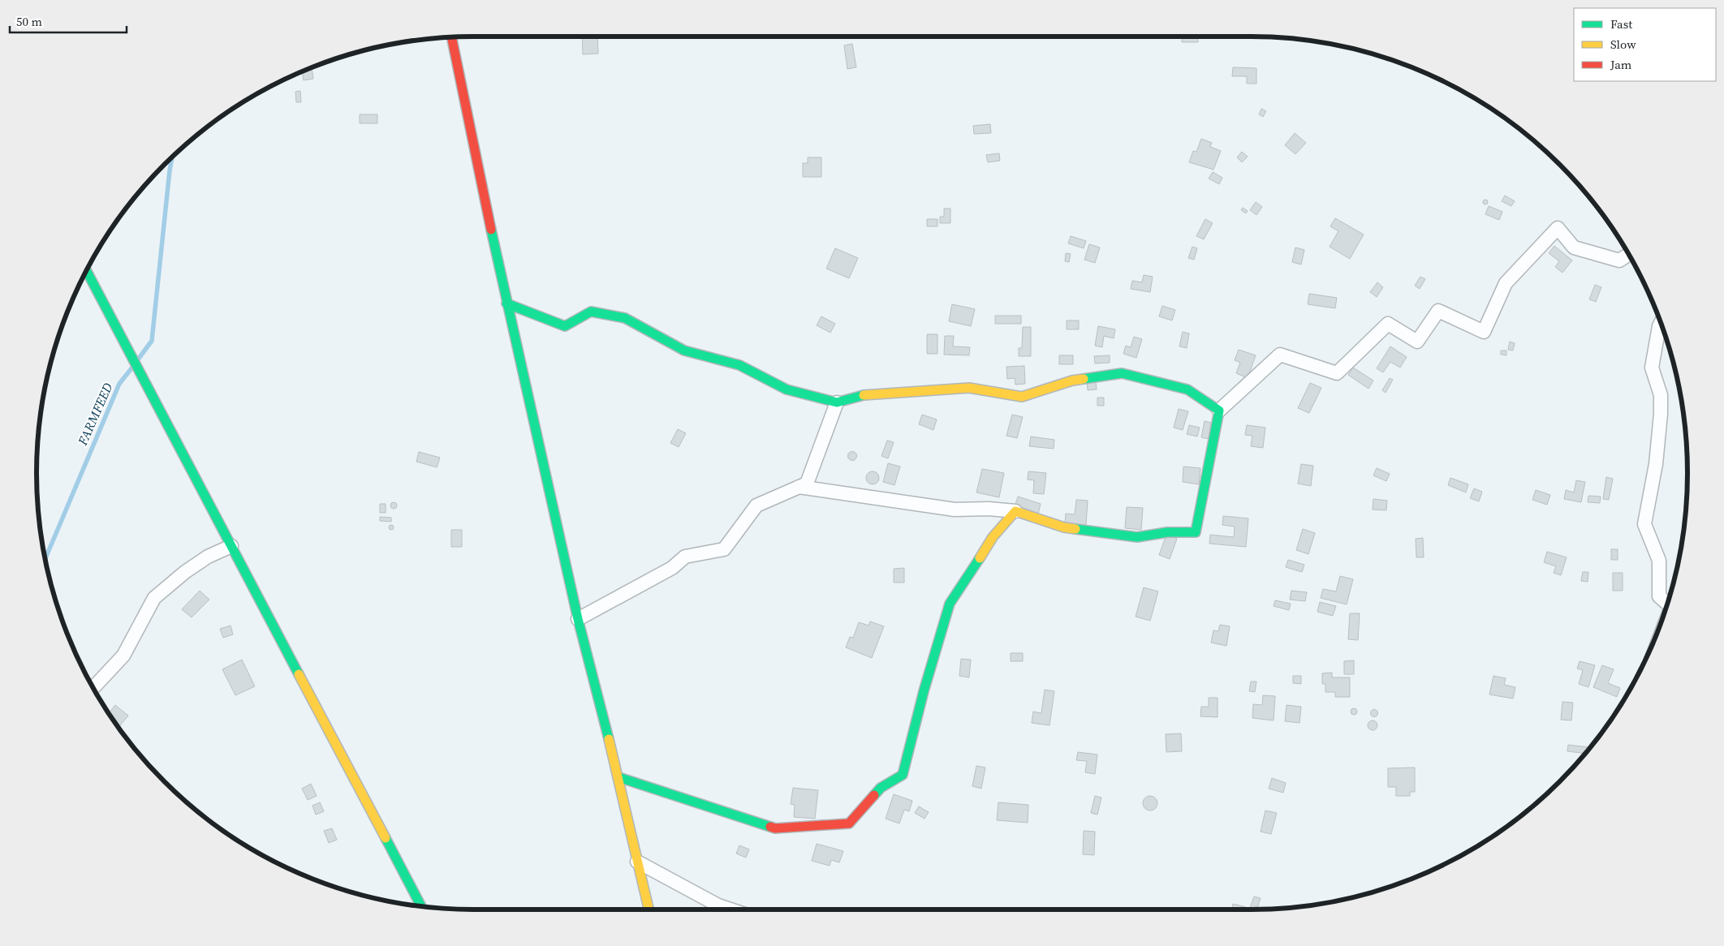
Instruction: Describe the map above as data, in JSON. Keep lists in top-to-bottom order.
{
  "water": ["FARMFEED"],
  "legend": ["Fast", "Slow", "Jam"],
  "scale_bar": "50 m"
}
